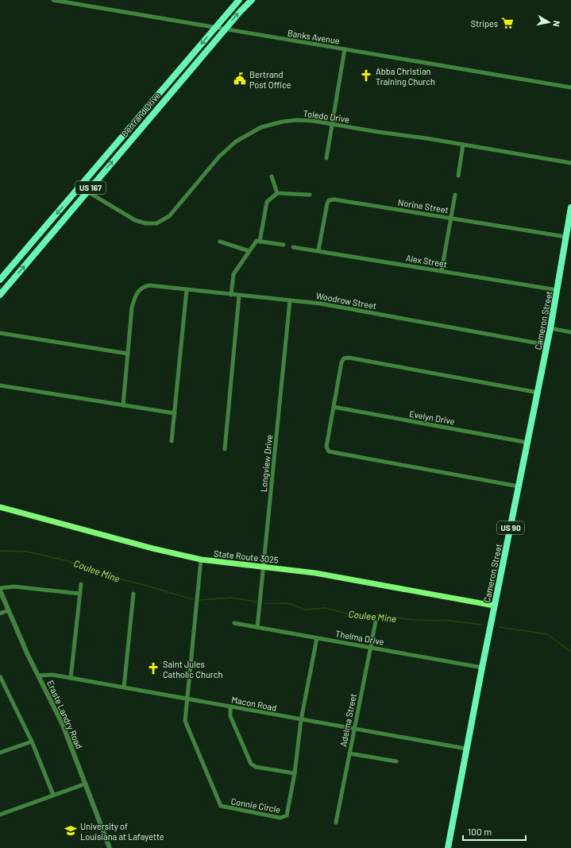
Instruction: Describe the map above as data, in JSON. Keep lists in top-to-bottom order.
{
  "streets": {
    "main road": [
      "Bertrand Drive",
      "US 167",
      "Cameron Street",
      "US 90",
      "State Route 3025"
    ],
    "street": [
      "Banks Avenue",
      "Toledo Drive",
      "Norine Street",
      "Alex Street",
      "Woodrow Street",
      "Evelyn Drive",
      "Longview Drive",
      "Thelma Drive",
      "Macon Road",
      "Eraste Landry Road",
      "Adelma Street",
      "Connie Circle"
    ]
  },
  "crossings": [
    ["Banks Avenue", "Bertrand Drive"],
    ["Bertrand Drive", "Toledo Drive"],
    ["Norine Street", "Alex Street"],
    ["Norine Street", "Cameron Street"],
    ["Alex Street", "Cameron Street"],
    ["Woodrow Street", "Cameron Street"],
    ["Woodrow Street", "Longview Drive"],
    ["Cameron Street", "Evelyn Drive"],
    ["Cameron Street", "State Route 3025"],
    ["Cameron Street", "Thelma Drive"],
    ["Cameron Street", "Macon Road"],
    ["Longview Drive", "State Route 3025"],
    ["Longview Drive", "Thelma Drive"],
    ["Thelma Drive", "Adelma Street"],
    ["Thelma Drive", "Connie Circle"],
    ["Macon Road", "Eraste Landry Road"],
    ["Macon Road", "Adelma Street"],
    ["Macon Road", "Connie Circle"]
  ],
  "water": ["Coulee Mine"],
  "places": {
    "supermarket": ["Stripes"],
    "church": ["Abba Christian Training Church", "Saint Jules Catholic Church"],
    "public building": ["Bertrand Post Office"],
    "school or university": ["University of Louisiana at Lafayette"]
  },
  "scale_bar": "100 m",
  "north": "right"
}
